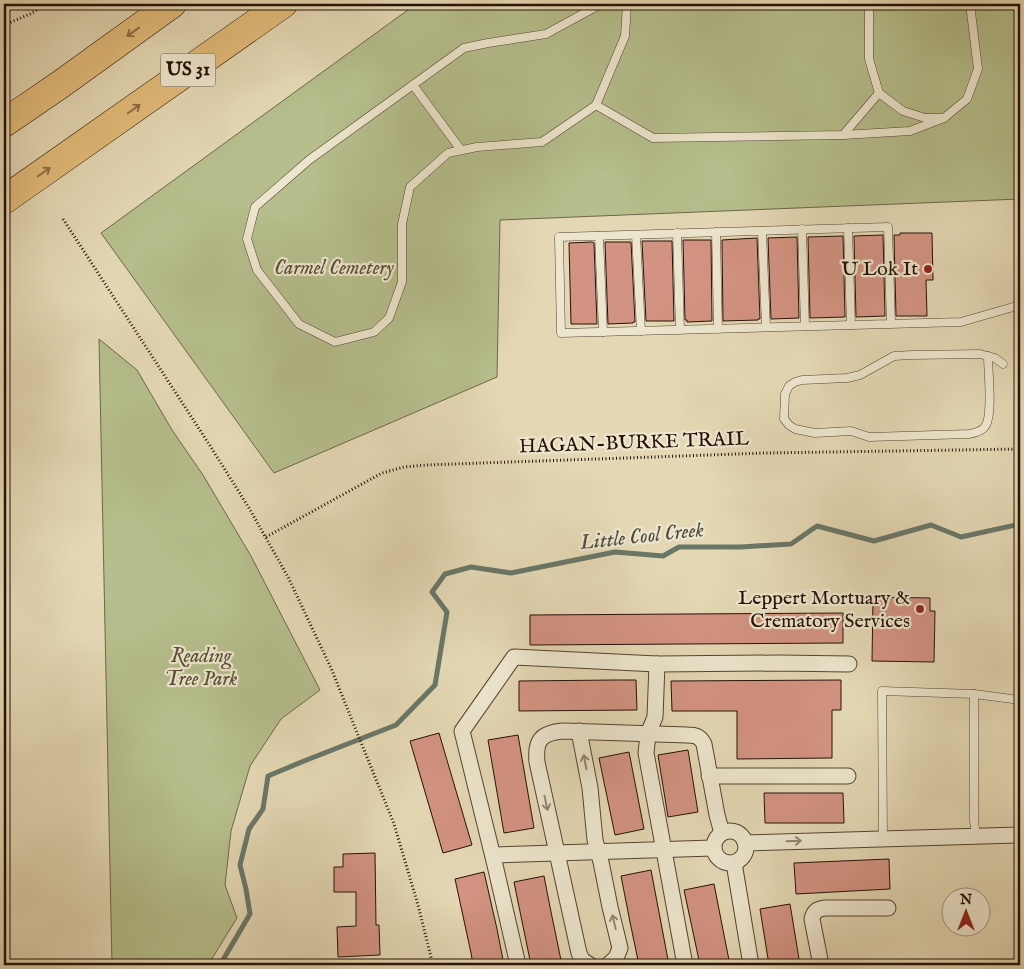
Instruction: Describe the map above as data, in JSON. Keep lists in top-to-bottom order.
{
  "streets": {
    "highway": ["US 31"],
    "path": ["HAGAN-BURKE TRAIL"]
  },
  "water": ["Little Cool Creek"],
  "parks": ["Carmel Cemetery", "Reading Tree Park"],
  "places": ["U Lok It", "Leppert Mortuary & Crematory Services"],
  "north": "top"
}
